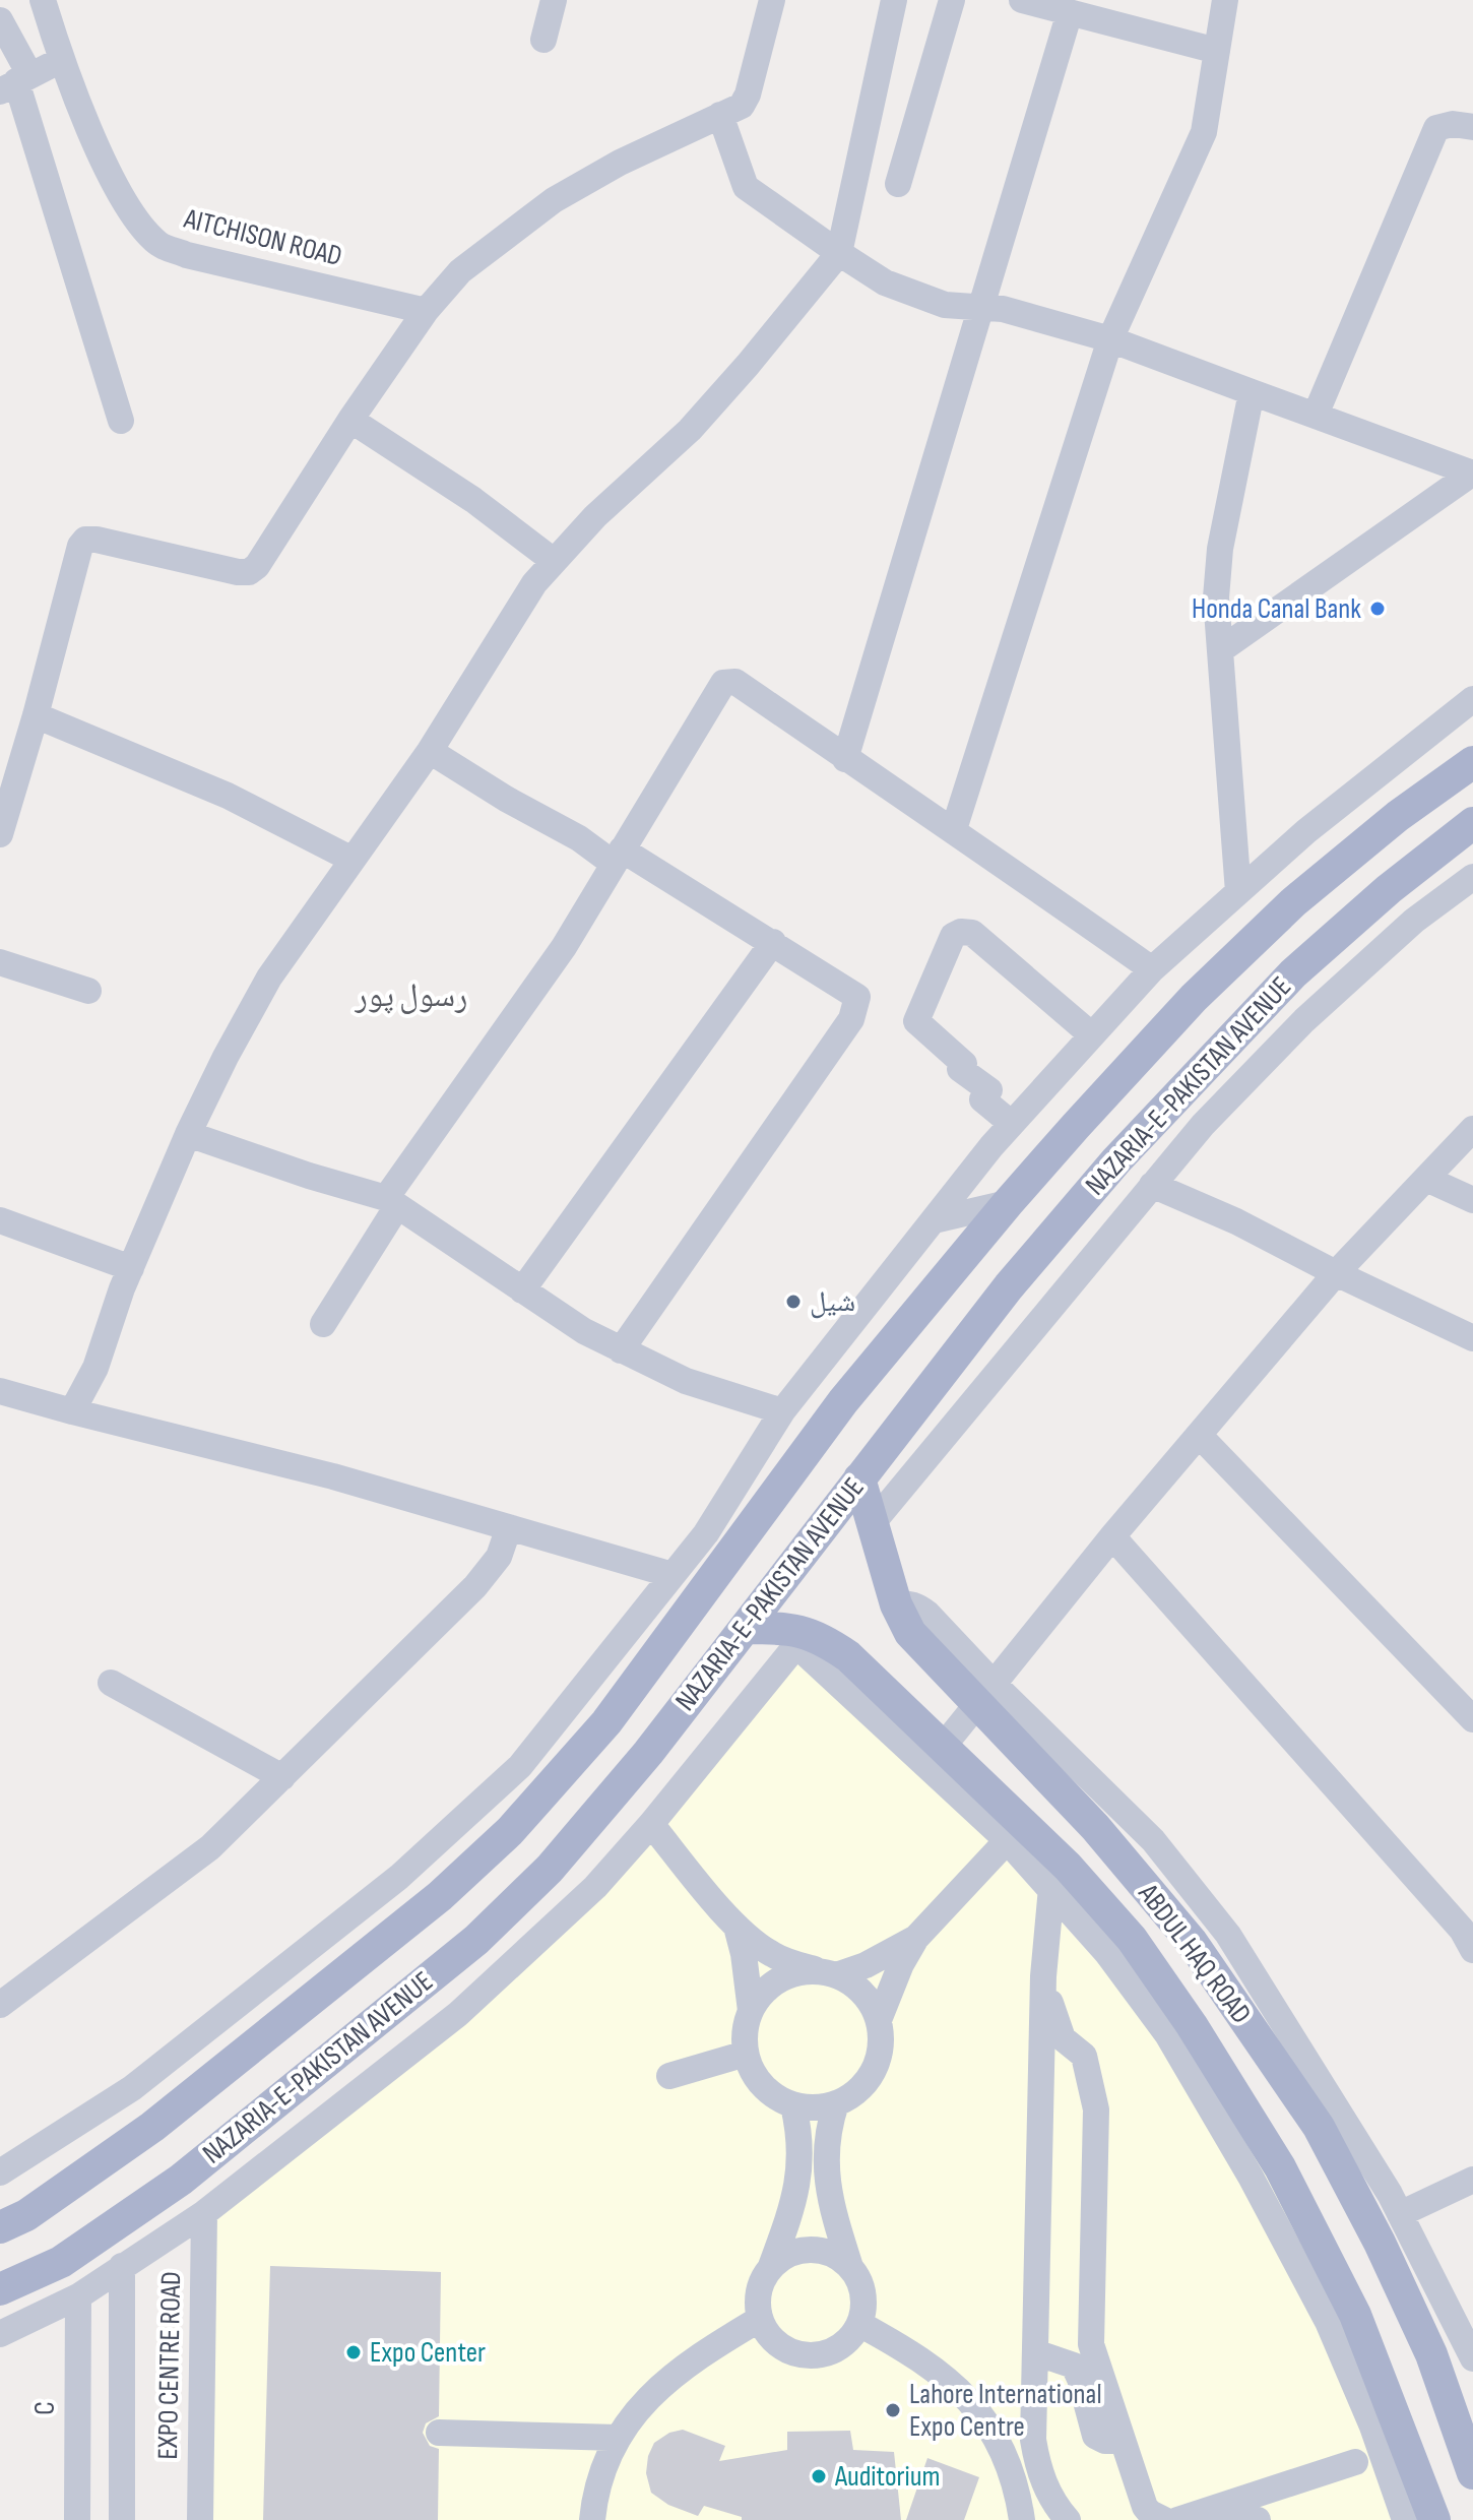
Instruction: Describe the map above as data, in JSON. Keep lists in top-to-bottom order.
{
  "streets": {
    "main road": ["NAZARIA-E-PAKISTAN AVENUE", "ABDUL HAQ ROAD"],
    "street": ["AITCHISON ROAD", "EXPO CENTRE ROAD", "C"]
  },
  "crossings": [
    ["NAZARIA-E-PAKISTAN AVENUE", "ABDUL HAQ ROAD"]
  ],
  "districts": ["رسول پور"],
  "places": [
    "Honda Canal Bank",
    "شیل",
    "Expo Center",
    "Lahore International Expo Centre",
    "Auditorium"
  ]
}
